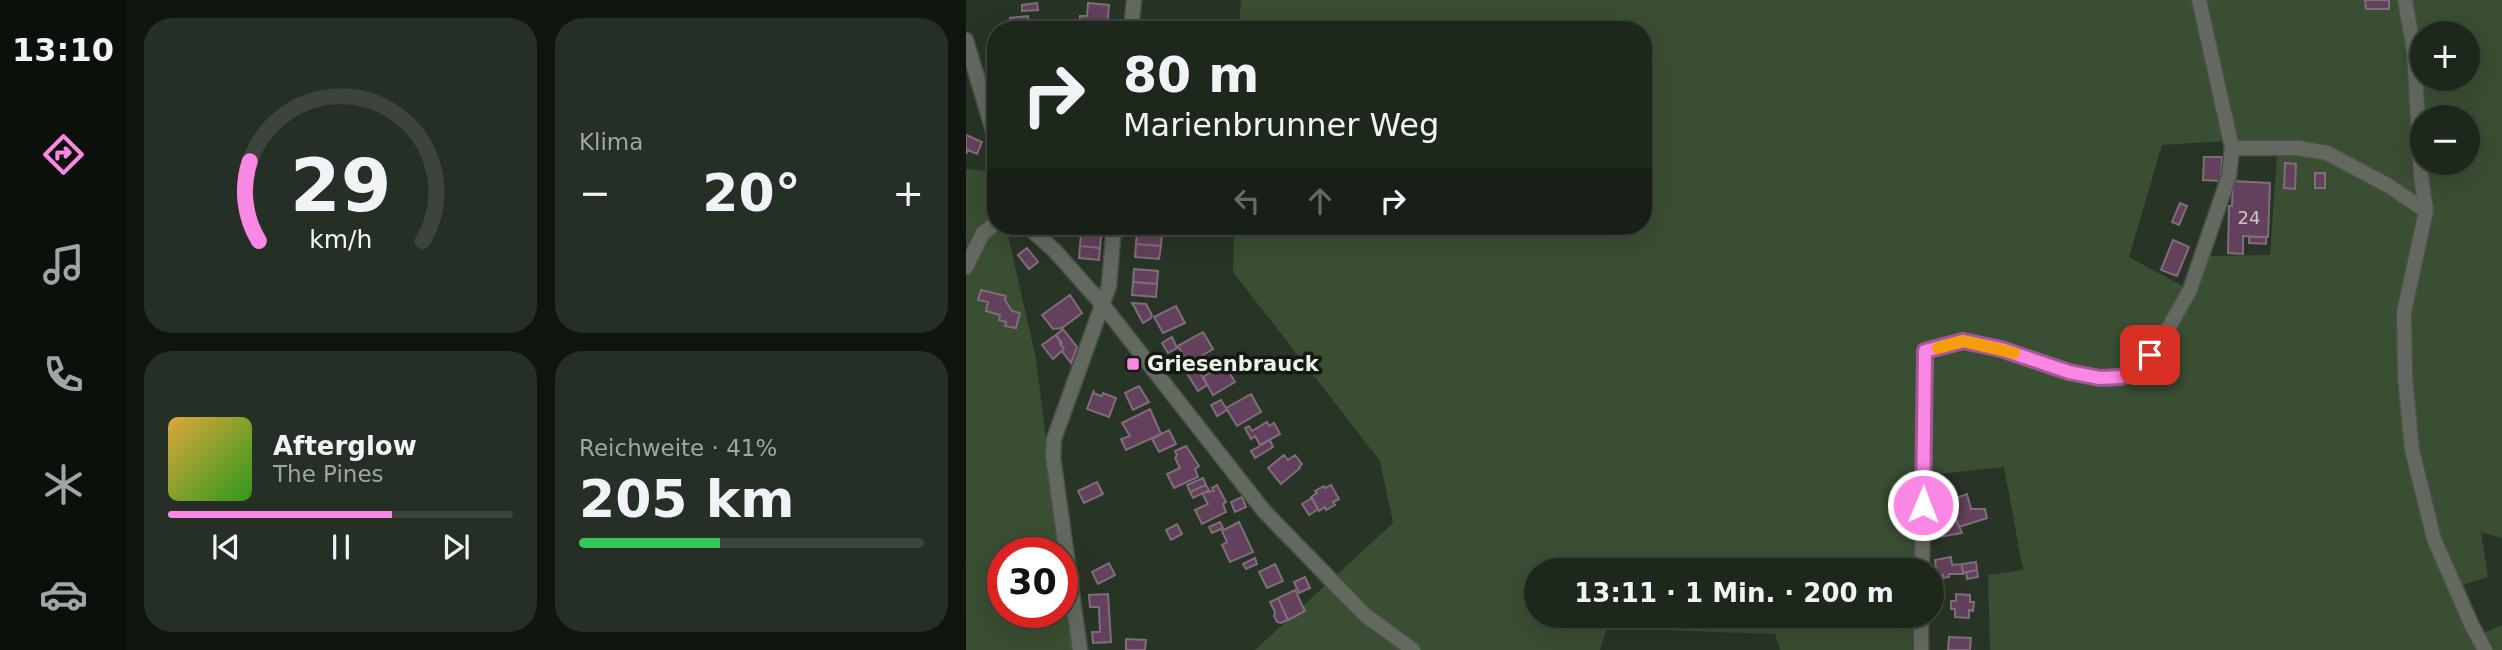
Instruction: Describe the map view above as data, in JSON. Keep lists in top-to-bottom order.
{
  "places": {
    "transit": ["Griesenbrauck"]
  },
  "house_numbers": ["24"],
  "page": {
    "tabs": "13:10",
    "tile": [
      "Klima",
      ["Reichweite · 41%", "205 km"]
    ],
    "map_buttons": ["+", "−"],
    "turn": ["80 m", "Marienbrunner Weg"],
    "heat": ["−", "20°", "+"],
    "song": ["Afterglow", "The Pines"],
    "limit": "30",
    "trip": "13:11 · 1 Min. · 200 m",
    "gauge": ["29", "km/h"]
  }
}
